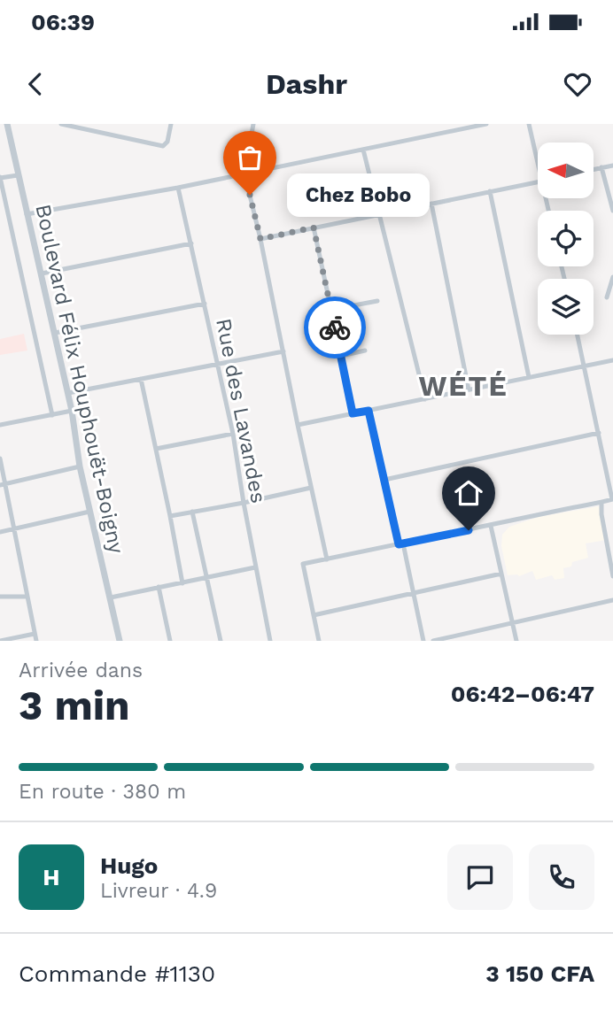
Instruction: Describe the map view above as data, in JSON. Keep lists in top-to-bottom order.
{
  "streets": {
    "street": ["Boulevard Félix Houphouët-Boigny", "Rue des Lavandes"]
  },
  "districts": ["WÉTÉ"],
  "places": ["Chez Bobo"],
  "north": "left",
  "page": {
    "status": "06:39",
    "header": "Dashr",
    "bubble": "Chez Bobo",
    "heading": ["3 min", "Arrivée dans", "06:42–06:47"],
    "panel": [
      "Hugo",
      "Livreur · 4.9",
      "Commande #1130",
      "3 150 CFA"
    ],
    "bar": "En route · 380 m",
    "round": "H"
  }
}
